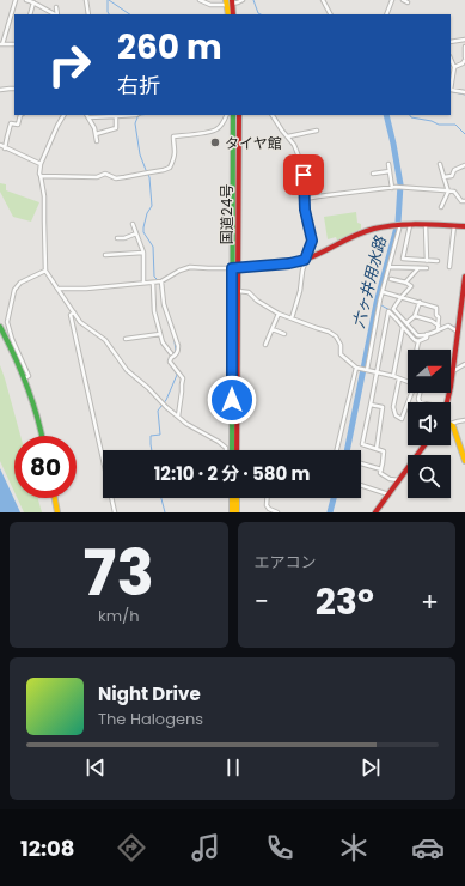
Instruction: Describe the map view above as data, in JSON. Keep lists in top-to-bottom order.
{
  "streets": {
    "main road": ["国道24号"]
  },
  "water": ["六ヶ井用水路"],
  "places": ["タイヤ館"],
  "north": "right",
  "page": {
    "turn": ["260 m", "右折"],
    "limit": "80",
    "trip": "12:10 · 2 分 · 580 m",
    "tile": [
      ["73", "km/h"],
      "エアコン"
    ],
    "heat": ["−", "23°", "+"],
    "song": ["Night Drive", "The Halogens"],
    "tabs": "12:08"
  }
}
